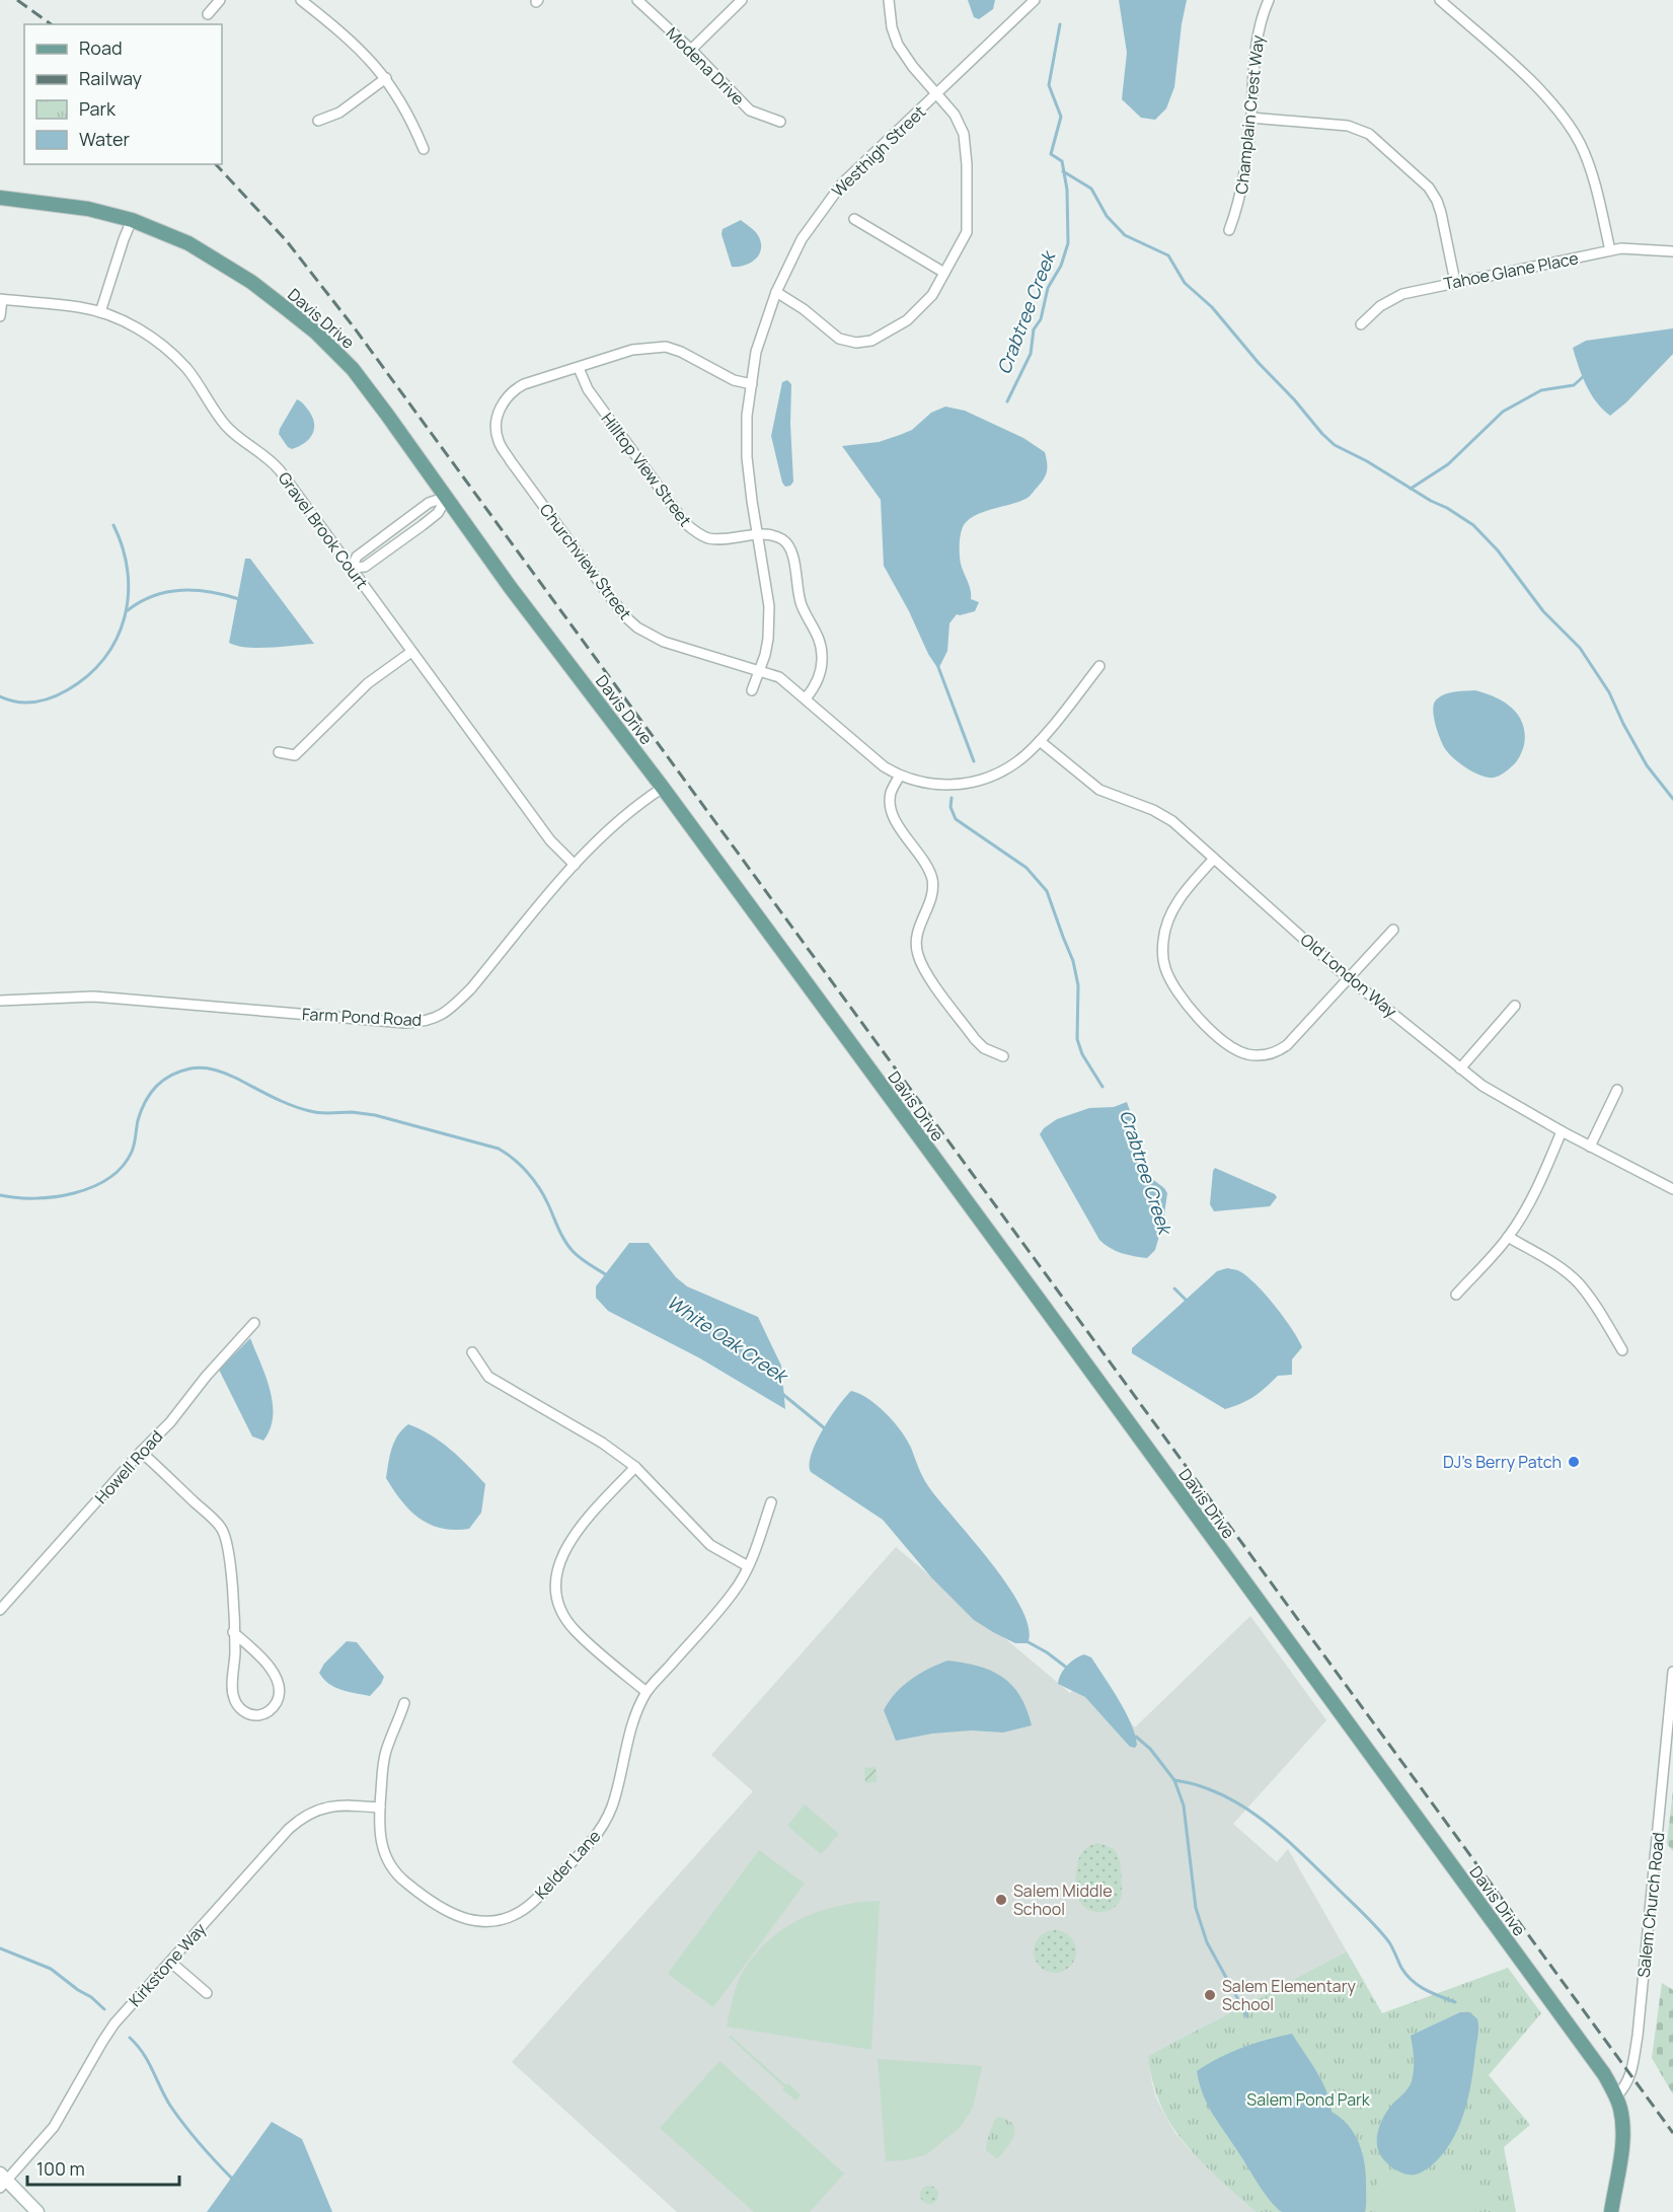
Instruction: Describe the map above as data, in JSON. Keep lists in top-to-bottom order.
{
  "streets": {
    "main road": ["Davis Drive"],
    "street": [
      "Modena Drive",
      "Champlain Crest Way",
      "Westhigh Street",
      "Tahoe Glane Place",
      "Hilltop View Street",
      "Gravel Brook Court",
      "Churchview Street",
      "Old London Way",
      "Farm Pond Road",
      "Howell Road",
      "Kelder Lane",
      "Salem Church Road",
      "Kirkstone Way"
    ]
  },
  "crossings": [
    ["Westhigh Street", "Hilltop View Street"],
    ["Westhigh Street", "Churchview Street"],
    ["Davis Drive", "Farm Pond Road"],
    ["Davis Drive", "Salem Church Road"],
    ["Hilltop View Street", "Churchview Street"],
    ["Gravel Brook Court", "Farm Pond Road"],
    ["Churchview Street", "Old London Way"],
    ["Kelder Lane", "Kirkstone Way"]
  ],
  "water": ["Crabtree Creek", "White Oak Creek"],
  "parks": ["Salem Pond Park"],
  "places": ["DJ's Berry Patch", "Salem Middle School", "Salem Elementary School"],
  "legend": [
    "Road",
    "Railway",
    "Park",
    "Water"
  ],
  "scale_bar": "100 m"
}
